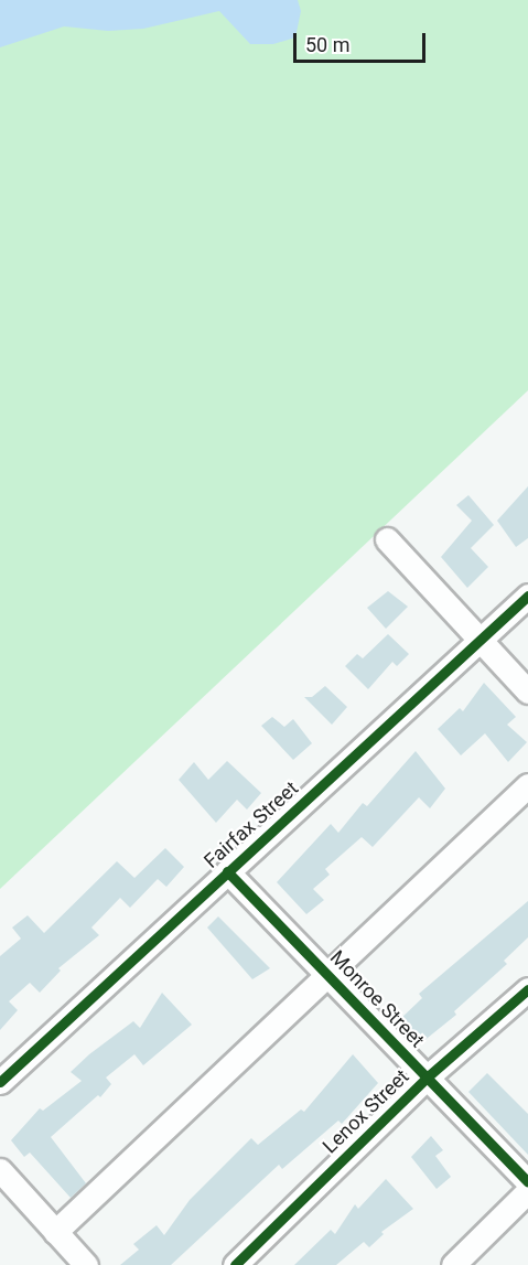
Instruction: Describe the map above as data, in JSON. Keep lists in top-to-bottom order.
{
  "streets": {
    "street": ["Fairfax Street", "Monroe Street", "Lenox Street"]
  },
  "crossings": [
    ["Fairfax Street", "Monroe Street"],
    ["Monroe Street", "Lenox Street"]
  ],
  "scale_bar": "50 m"
}
